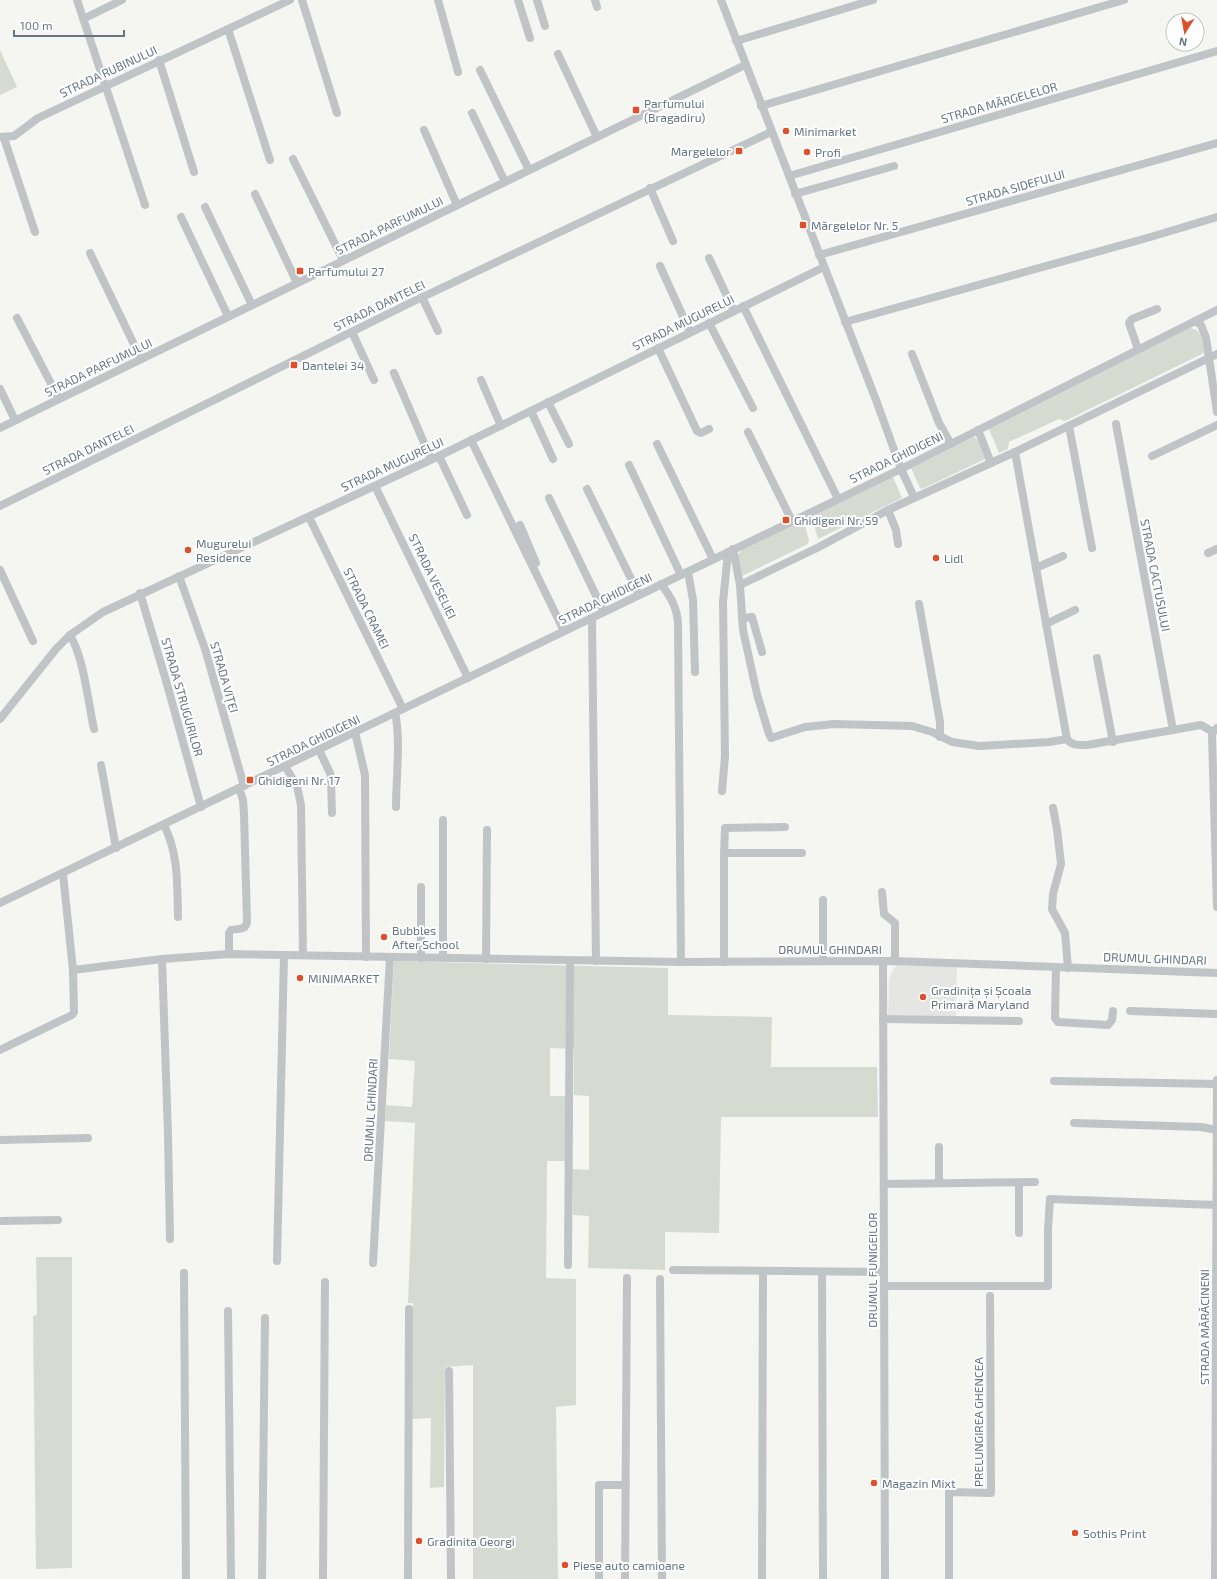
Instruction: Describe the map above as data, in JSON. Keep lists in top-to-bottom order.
{
  "streets": {
    "street": [
      "STRADA RUBINULUI",
      "STRADA MĂRGELELOR",
      "STRADA SIDEFULUI",
      "STRADA PARFUMULUI",
      "STRADA DANTELEI",
      "STRADA MUGURELUI",
      "STRADA GHIDIGENI",
      "STRADA CACTUSULUI",
      "STRADA VESELIEI",
      "STRADA CRAMEI",
      "STRADA VIȚEI",
      "STRADA STRUGURILOR",
      "DRUMUL GHINDARI",
      "DRUMUL FUNIGEILOR",
      "STRADA MĂRĂCINENI",
      "PRELUNGIREA GHENCEA"
    ]
  },
  "crossings": [
    ["STRADA MUGURELUI", "STRADA VESELIEI"],
    ["STRADA MUGURELUI", "STRADA CRAMEI"],
    ["STRADA MUGURELUI", "STRADA VIȚEI"],
    ["STRADA MUGURELUI", "STRADA STRUGURILOR"],
    ["STRADA GHIDIGENI", "STRADA VESELIEI"],
    ["STRADA GHIDIGENI", "STRADA CRAMEI"],
    ["STRADA GHIDIGENI", "STRADA VIȚEI"],
    ["STRADA GHIDIGENI", "STRADA STRUGURILOR"],
    ["DRUMUL GHINDARI", "DRUMUL FUNIGEILOR"]
  ],
  "places": {
    "transit": [
      "Parfumului (Bragadiru)",
      "Margelelor",
      "Mărgelelor Nr. 5",
      "Parfumului 27",
      "Dantelei 34",
      "Ghidigeni Nr. 59",
      "Ghidigeni Nr. 17"
    ],
    "other": [
      "Minimarket",
      "Profi",
      "Mugurelui Residence",
      "Lidl",
      "Bubbles After School",
      "MINIMARKET",
      "Gradinița și Școala Primară Maryland",
      "Magazin Mixt",
      "Sothis Print",
      "Gradinita Georgi",
      "Piese auto camioane"
    ]
  },
  "scale_bar": "100 m",
  "north": "bottom"
}
